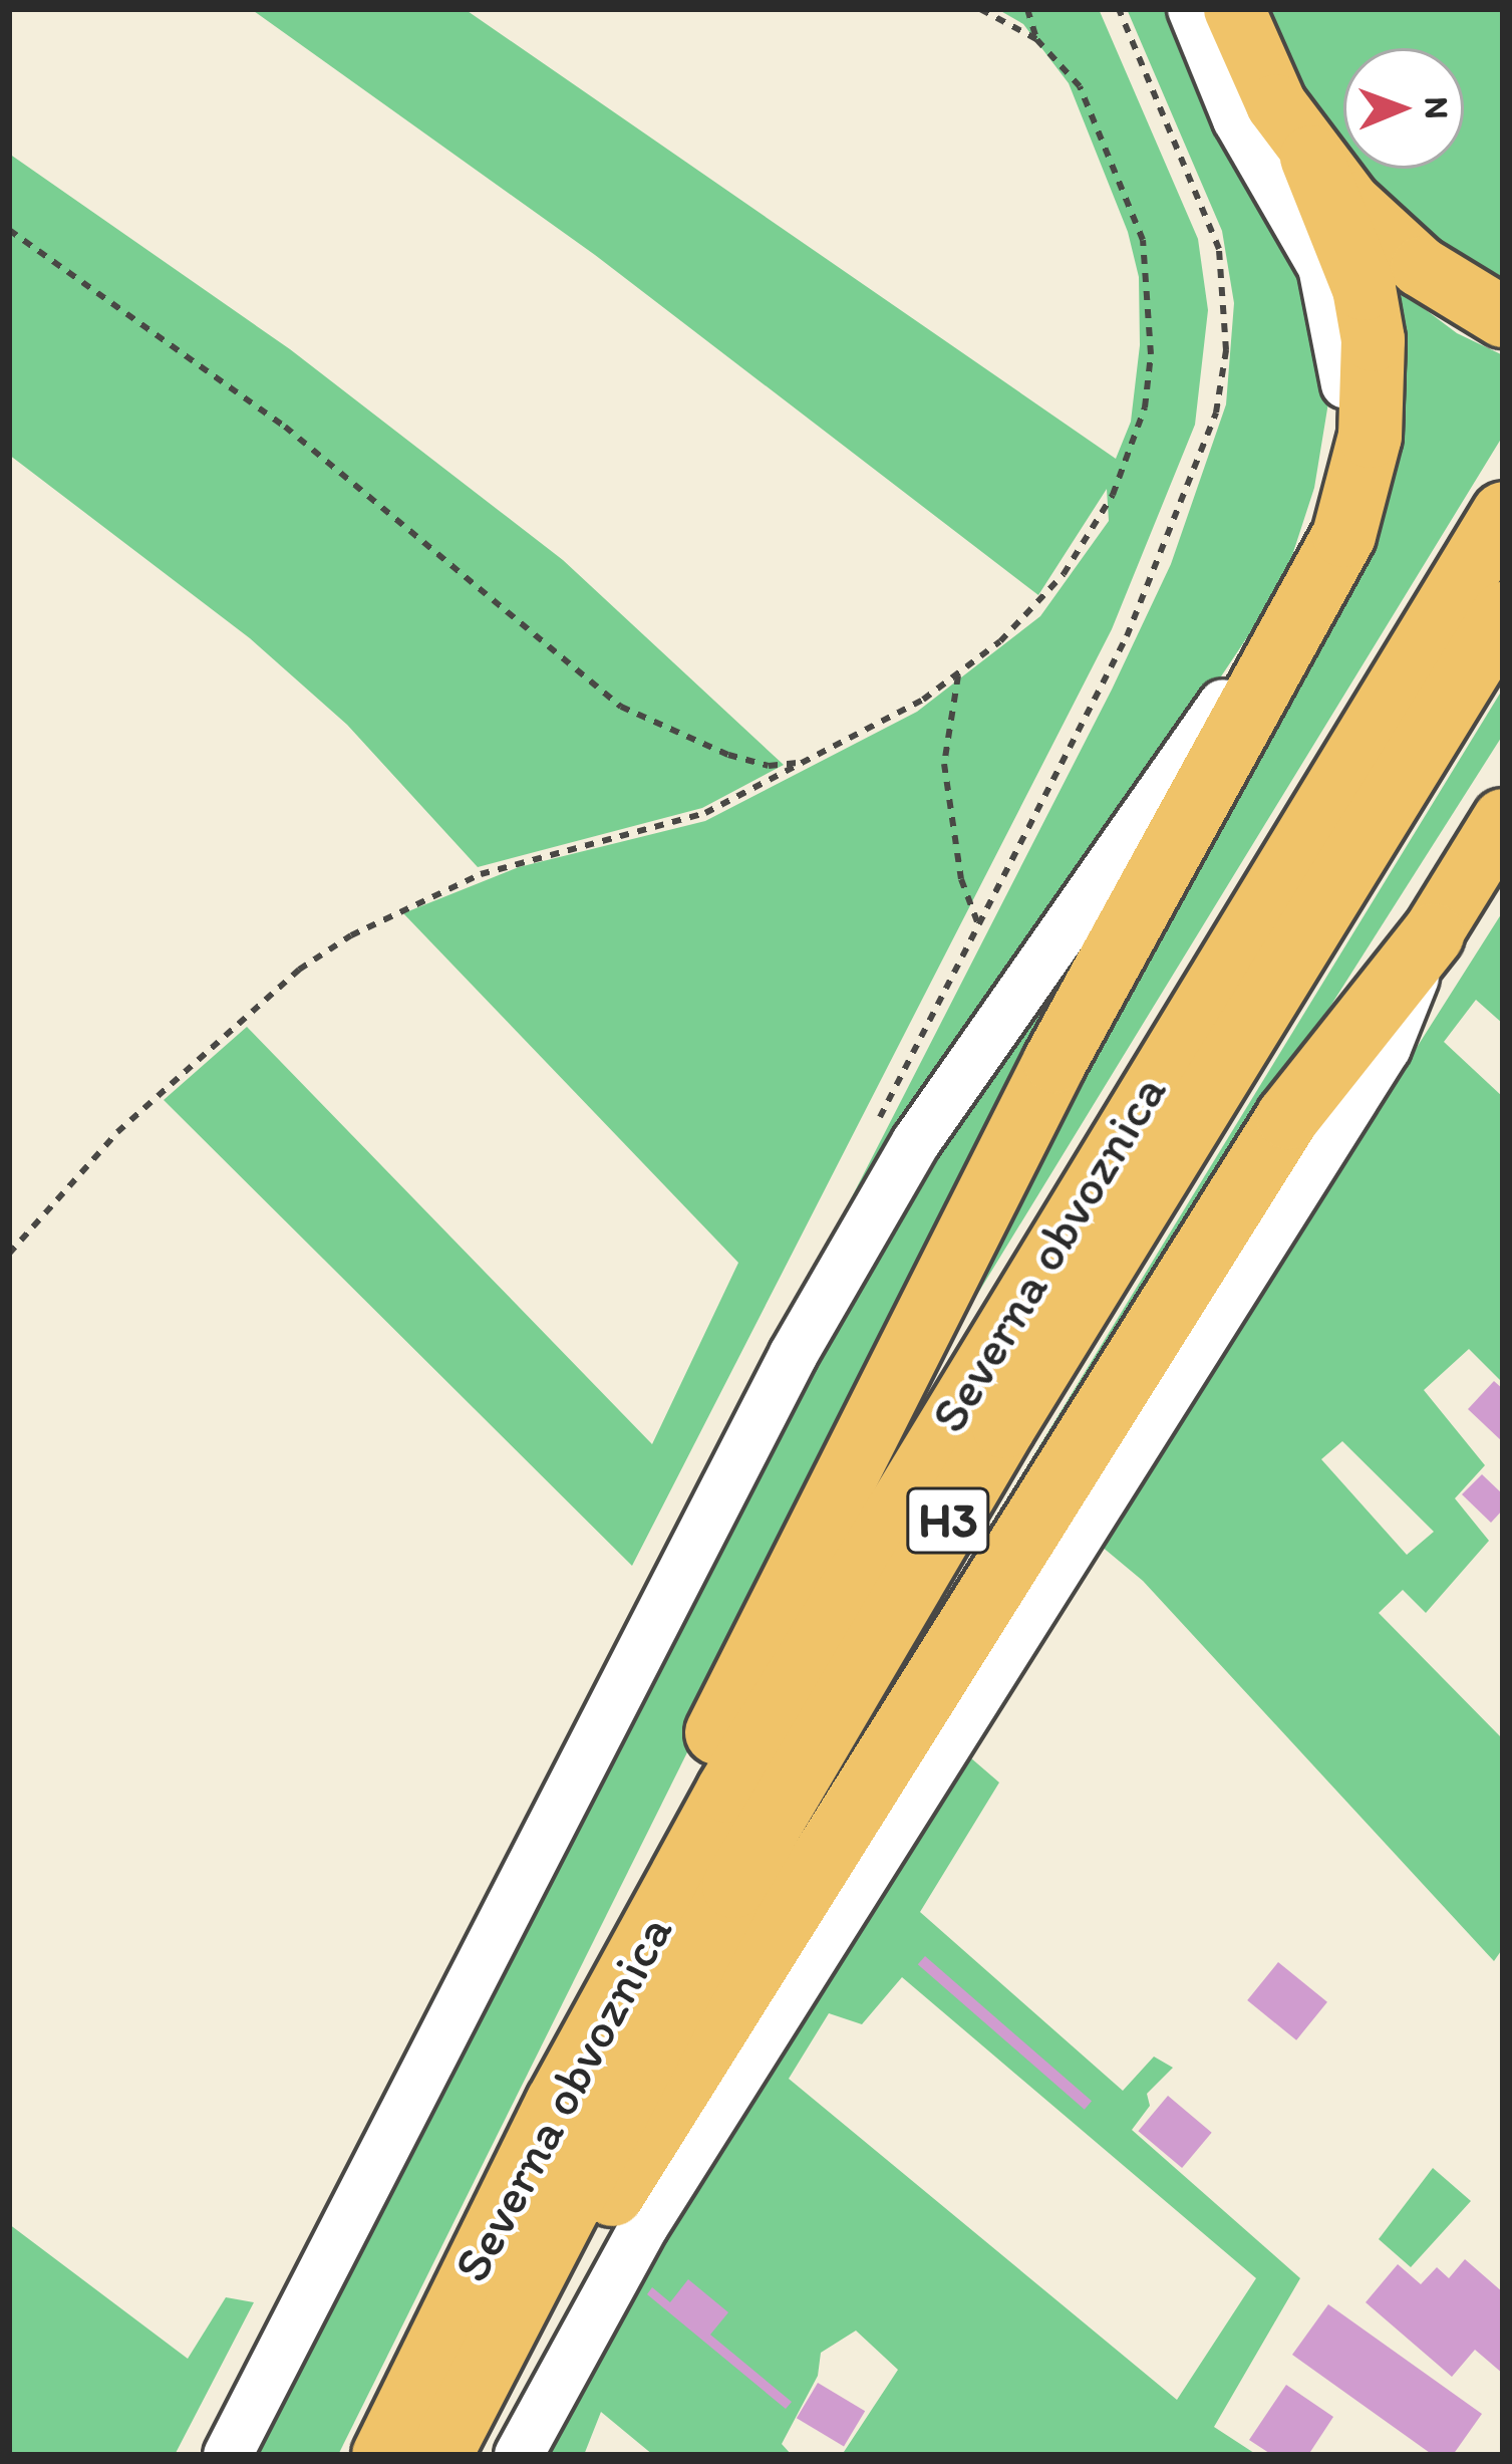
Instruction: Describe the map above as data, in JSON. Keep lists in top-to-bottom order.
{
  "streets": {
    "highway": ["Severna obvoznica", "H3"]
  },
  "north": "right"
}
